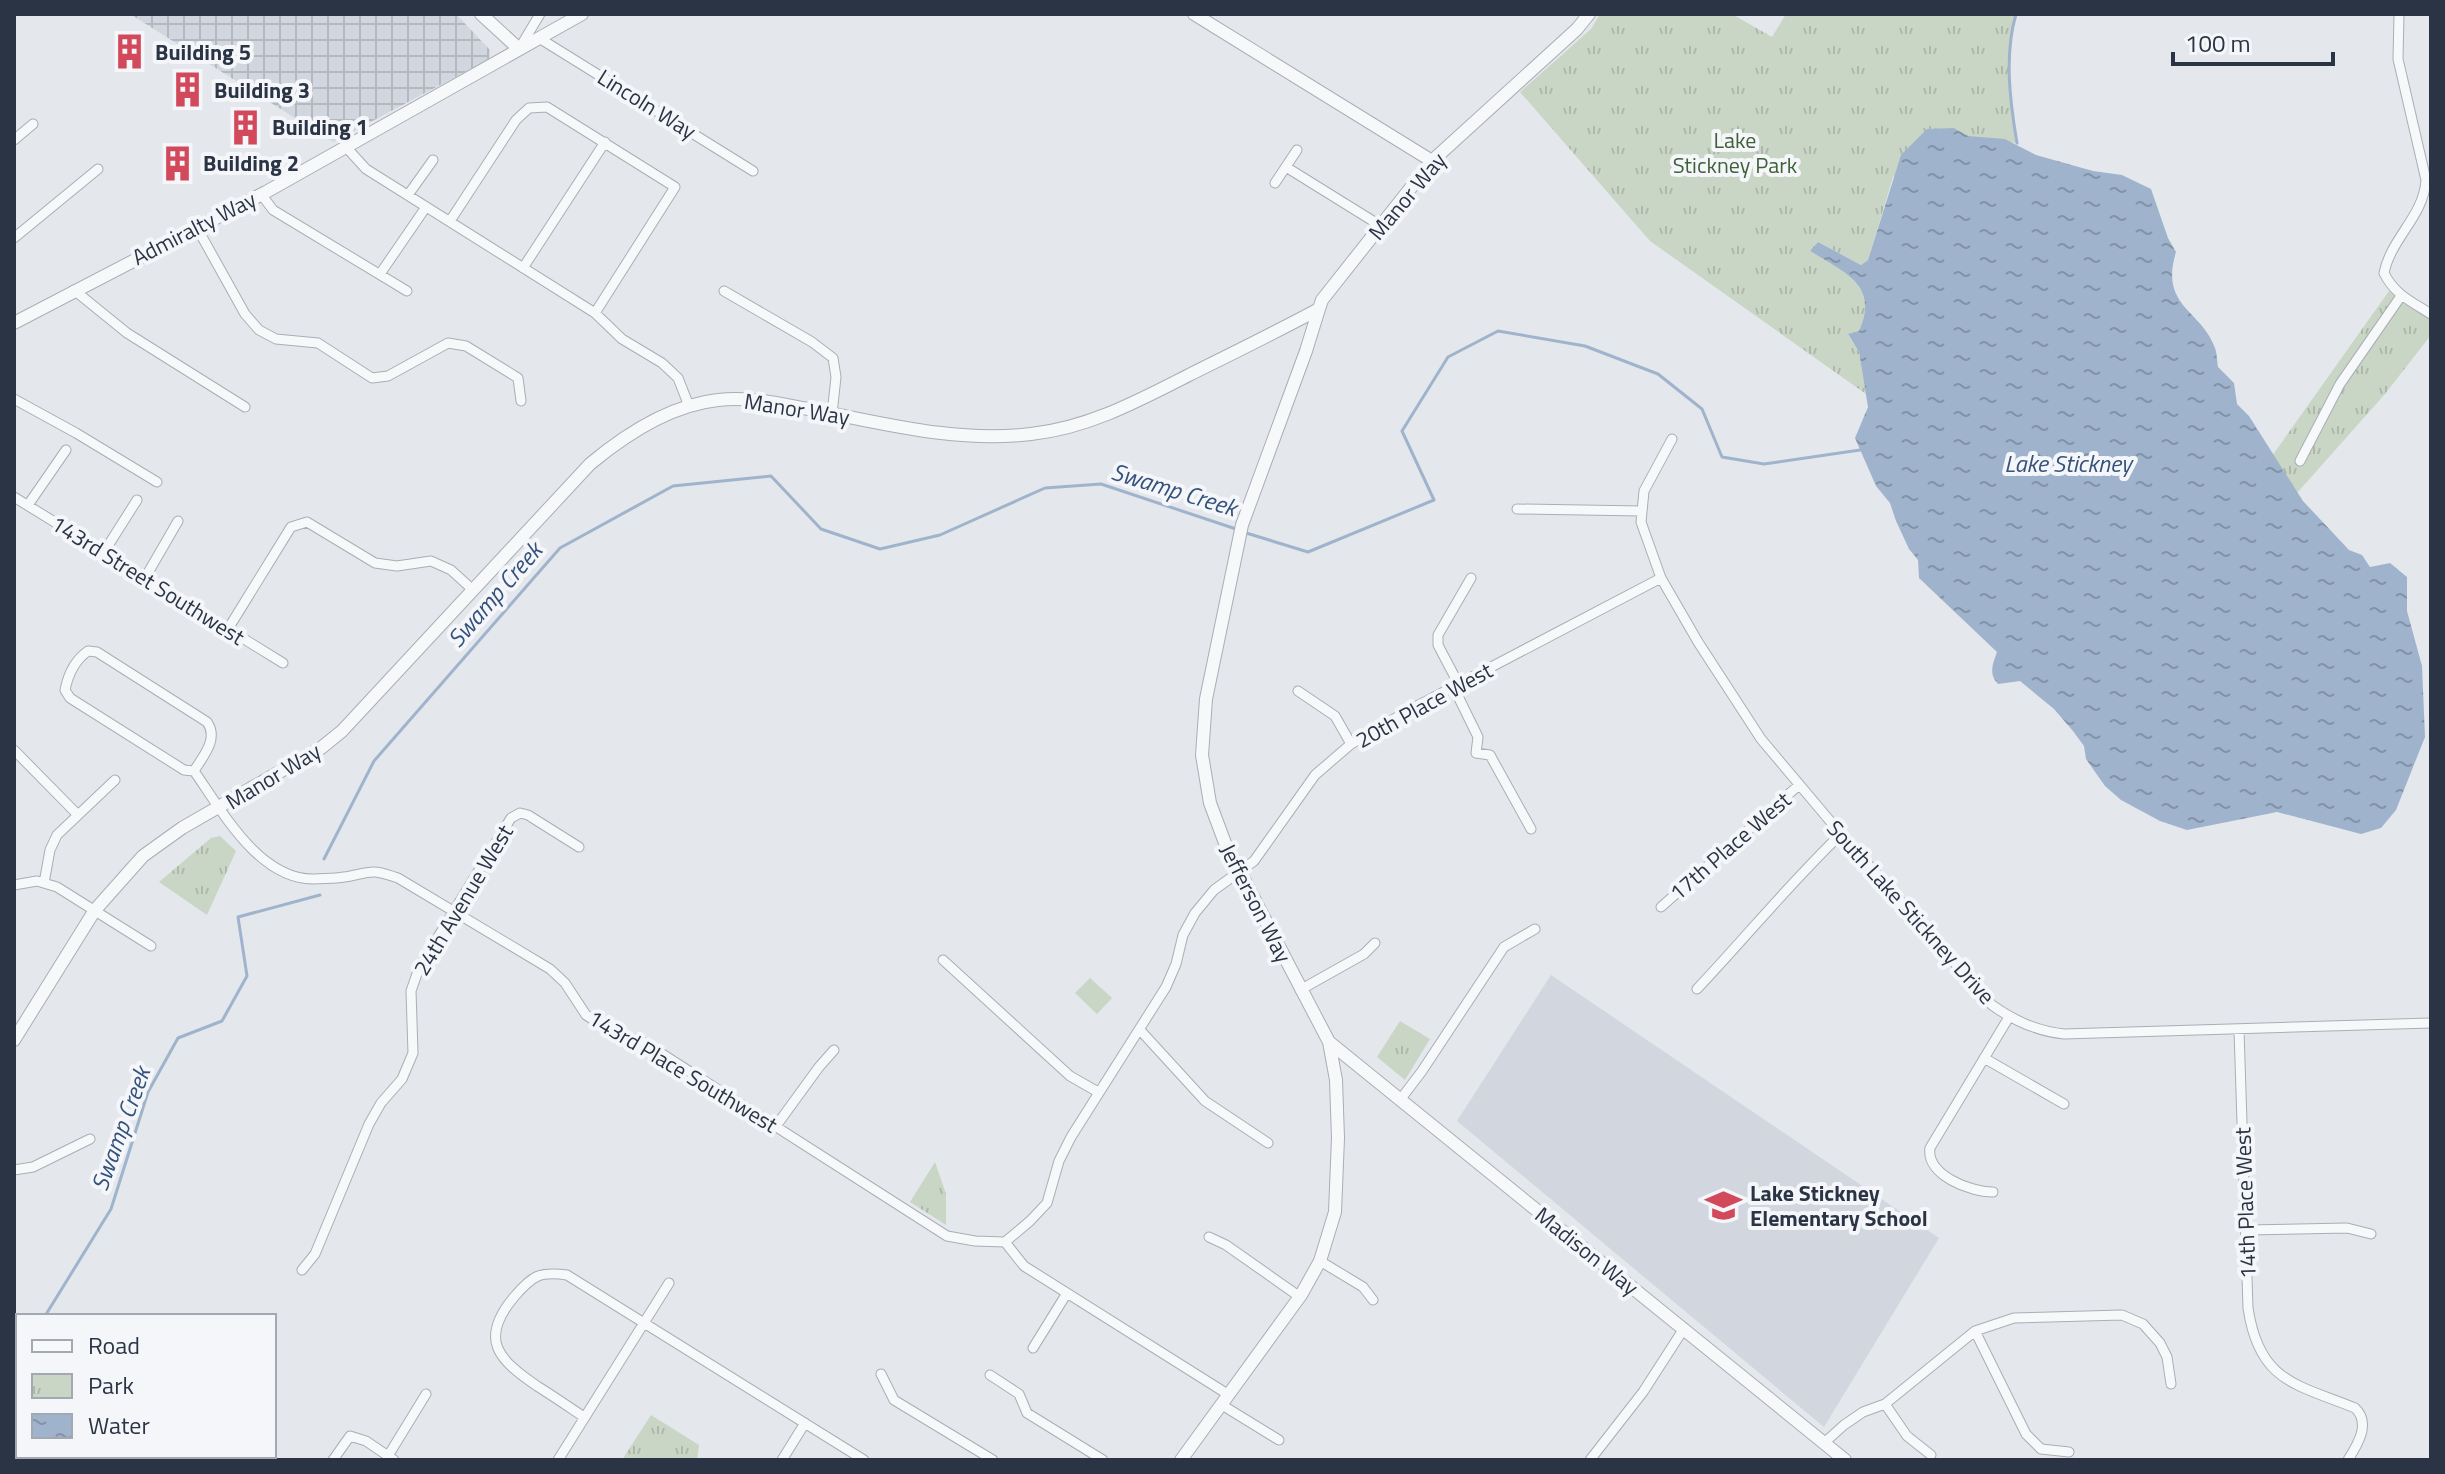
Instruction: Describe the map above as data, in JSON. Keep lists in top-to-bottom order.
{
  "streets": {
    "street": [
      "Lincoln Way",
      "Manor Way",
      "Admiralty Way",
      "143rd Street Southwest",
      "20th Place West",
      "17th Place West",
      "24th Avenue West",
      "Jefferson Way",
      "South Lake Stickney Drive",
      "143rd Place Southwest",
      "14th Place West",
      "Madison Way"
    ]
  },
  "crossings": [
    ["Lincoln Way", "Admiralty Way"],
    ["Manor Way", "Jefferson Way"],
    ["Manor Way", "143rd Place Southwest"],
    ["20th Place West", "Jefferson Way"],
    ["20th Place West", "South Lake Stickney Drive"],
    ["20th Place West", "143rd Place Southwest"],
    ["17th Place West", "South Lake Stickney Drive"],
    ["24th Avenue West", "143rd Place Southwest"],
    ["Jefferson Way", "Madison Way"],
    ["South Lake Stickney Drive", "14th Place West"]
  ],
  "water": ["Lake Stickney", "Swamp Creek"],
  "parks": ["Lake Stickney Park"],
  "places": {
    "building": [
      "Building 5",
      "Building 3",
      "Building 1",
      "Building 2"
    ],
    "school or university": ["Lake Stickney Elementary School"]
  },
  "legend": ["Road", "Park", "Water"],
  "scale_bar": "100 m"
}
